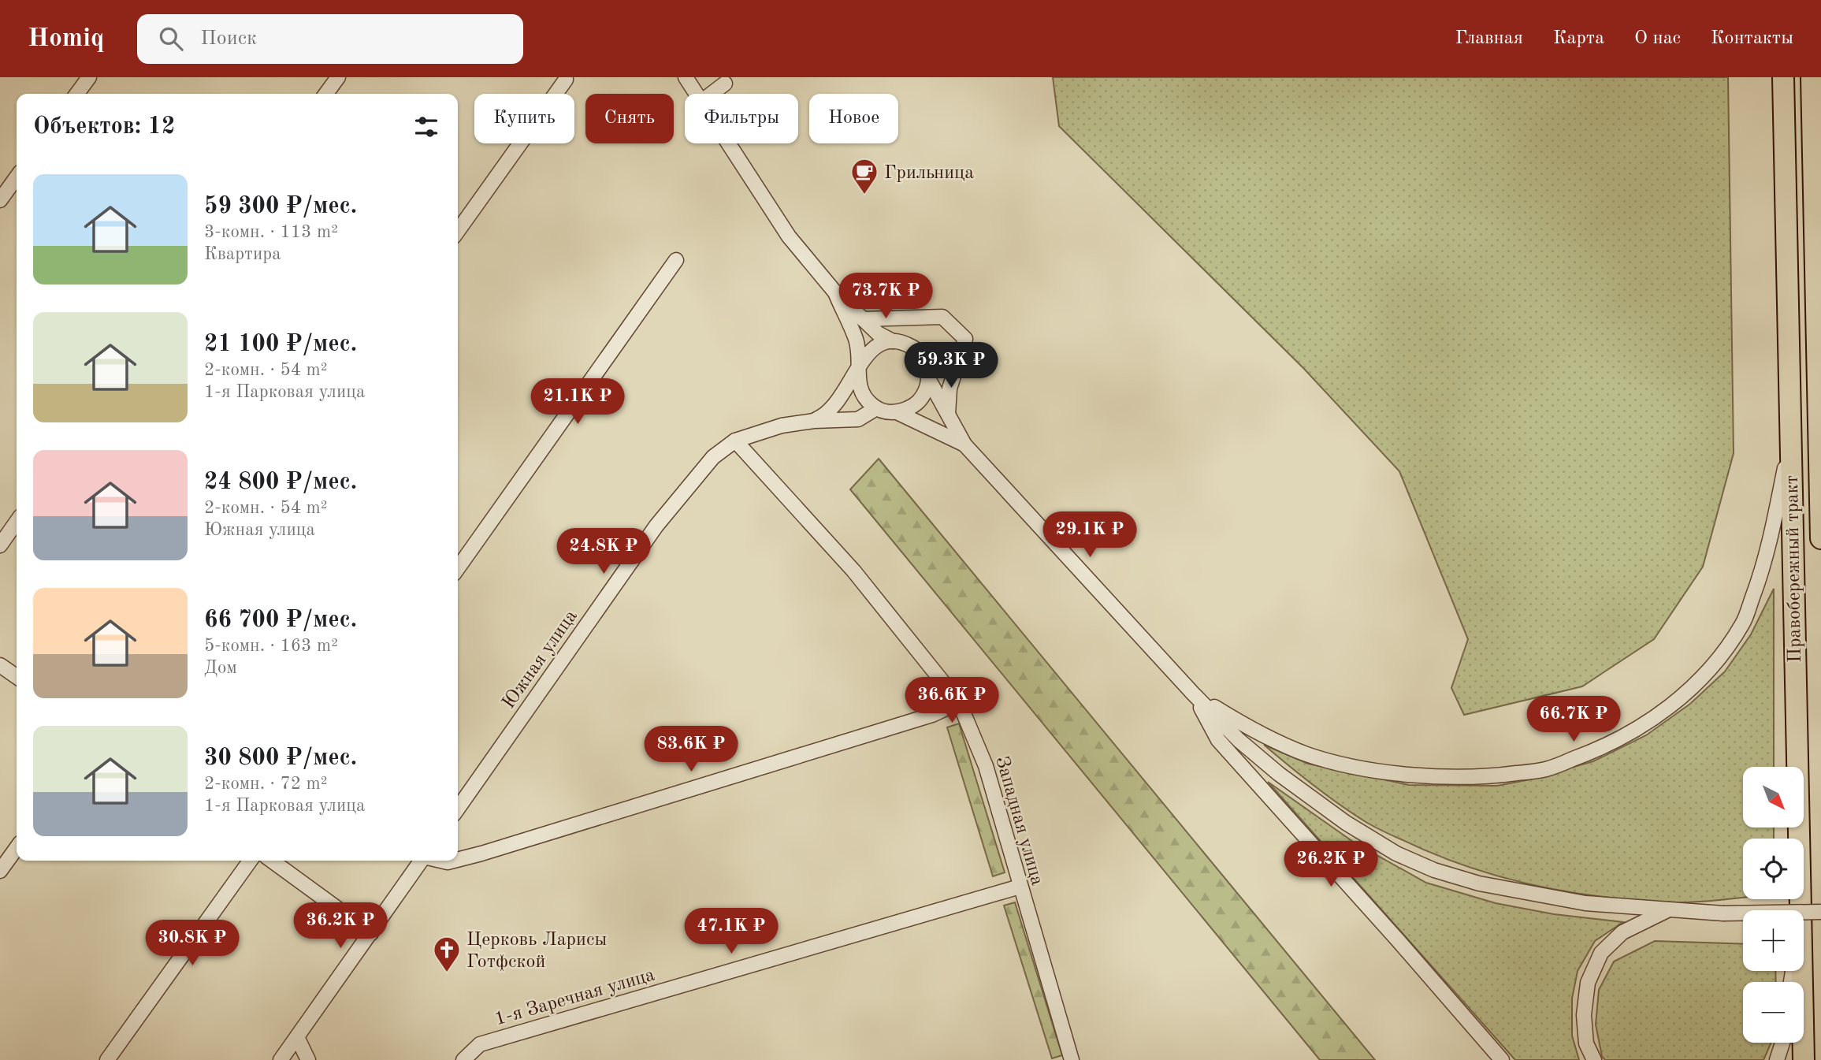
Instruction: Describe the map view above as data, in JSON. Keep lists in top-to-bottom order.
{
  "streets": {
    "highway": ["Правобережный тракт"],
    "street": ["Южная улица", "Западная улица", "1-я Заречная улица"]
  },
  "crossings": [
    ["Южная улица", "Западная улица"],
    ["Западная улица", "1-я Заречная улица"]
  ],
  "places": {
    "cafe": ["Грильница"],
    "church": ["Церковь Ларисы Готфской"]
  },
  "north": "bottom right",
  "page": {
    "header": "Homiq",
    "search": "Поиск",
    "nav": [
      "Главная",
      "Карта",
      "О нас",
      "Контакты"
    ],
    "chip": [
      "Купить",
      "Снять",
      "Фильтры",
      "Новое"
    ],
    "heading": "Объектов: 12",
    "list": [
      {
        "name": "59 300 ₽/мес.",
        "note": "3-комн. · 113 m² · Квартира"
      },
      {
        "name": "21 100 ₽/мес.",
        "note": "2-комн. · 54 m² · 1-я Парковая улица"
      },
      {
        "name": "24 800 ₽/мес.",
        "note": "2-комн. · 54 m² · Южная улица"
      },
      {
        "name": "66 700 ₽/мес.",
        "note": "5-комн. · 163 m² · Дом"
      },
      {
        "name": "30 800 ₽/мес.",
        "note": "2-комн. · 72 m² · 1-я Парковая улица"
      }
    ],
    "price": [
      "73.7K ₽",
      "59.3K ₽",
      "21.1K ₽",
      "29.1K ₽",
      "24.8K ₽",
      "36.6K ₽",
      "66.7K ₽",
      "83.6K ₽",
      "26.2K ₽",
      "36.2K ₽",
      "47.1K ₽",
      "30.8K ₽"
    ],
    "map_buttons": ["+", "−"]
  }
}
